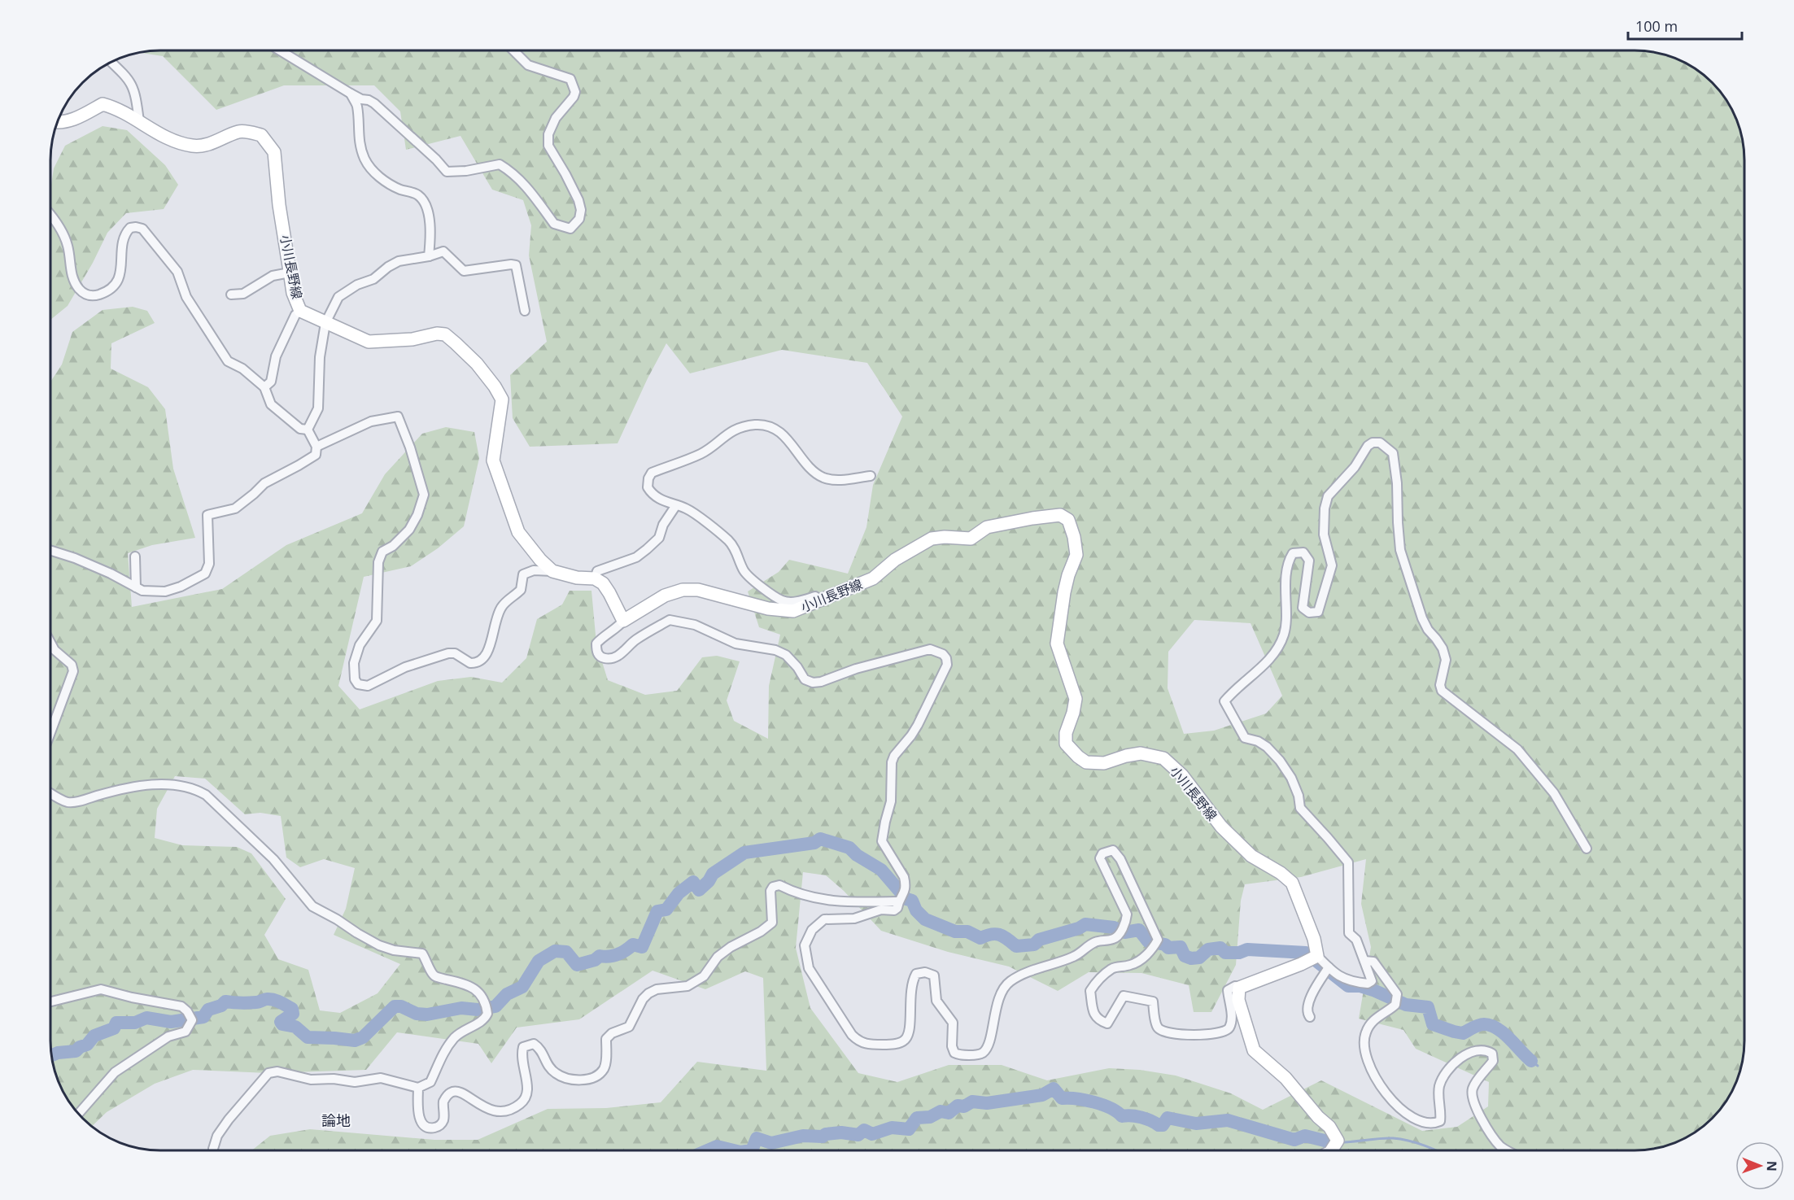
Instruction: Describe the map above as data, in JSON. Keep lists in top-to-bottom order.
{
  "streets": {
    "main road": ["小川長野線"]
  },
  "districts": ["論地"],
  "scale_bar": "100 m",
  "north": "right"
}
